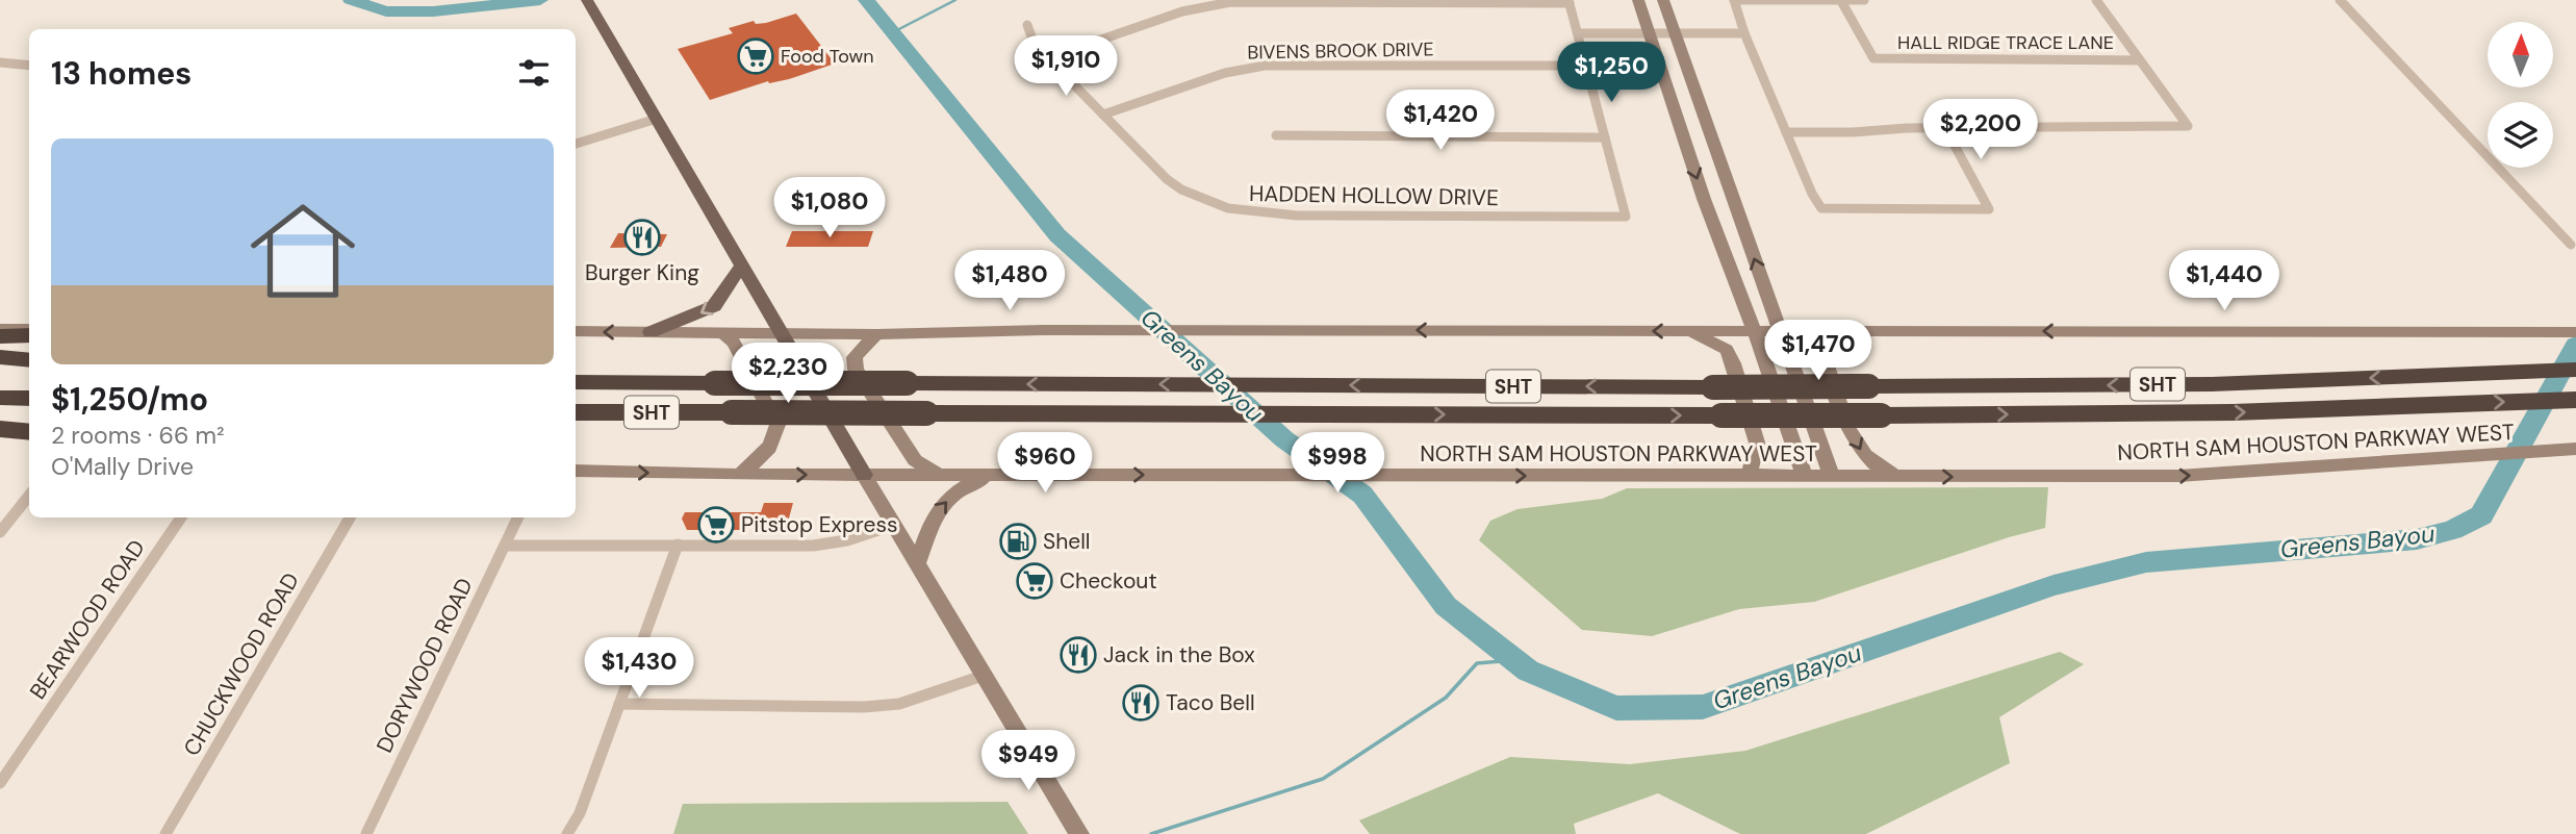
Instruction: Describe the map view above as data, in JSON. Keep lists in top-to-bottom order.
{
  "streets": {
    "highway": ["SHT"],
    "main road": ["NORTH SAM HOUSTON PARKWAY WEST"],
    "street": [
      "HALL RIDGE TRACE LANE",
      "BIVENS BROOK DRIVE",
      "HADDEN HOLLOW DRIVE",
      "BEARWOOD ROAD",
      "CHUCKWOOD ROAD",
      "DORYWOOD ROAD"
    ]
  },
  "crossings": [
    ["BIVENS BROOK DRIVE", "HADDEN HOLLOW DRIVE"]
  ],
  "water": ["Greens Bayou"],
  "places": {
    "supermarket": ["Food Town", "Pitstop Express", "Checkout"],
    "restaurant": ["Burger King", "Jack in the Box", "Taco Bell"],
    "fuel station": ["Shell"]
  },
  "north": "top",
  "page": {
    "heading": "13 homes",
    "price": [
      "$1,910",
      "$1,250",
      "$1,420",
      "$2,200",
      "$1,080",
      "$1,480",
      "$1,440",
      "$1,470",
      "$2,230",
      "$960",
      "$998",
      "$1,430",
      "$949"
    ],
    "list": [
      {
        "name": "$1,250/mo",
        "note": "2 rooms · 66 m² · O'Mally Drive"
      }
    ]
  }
}
